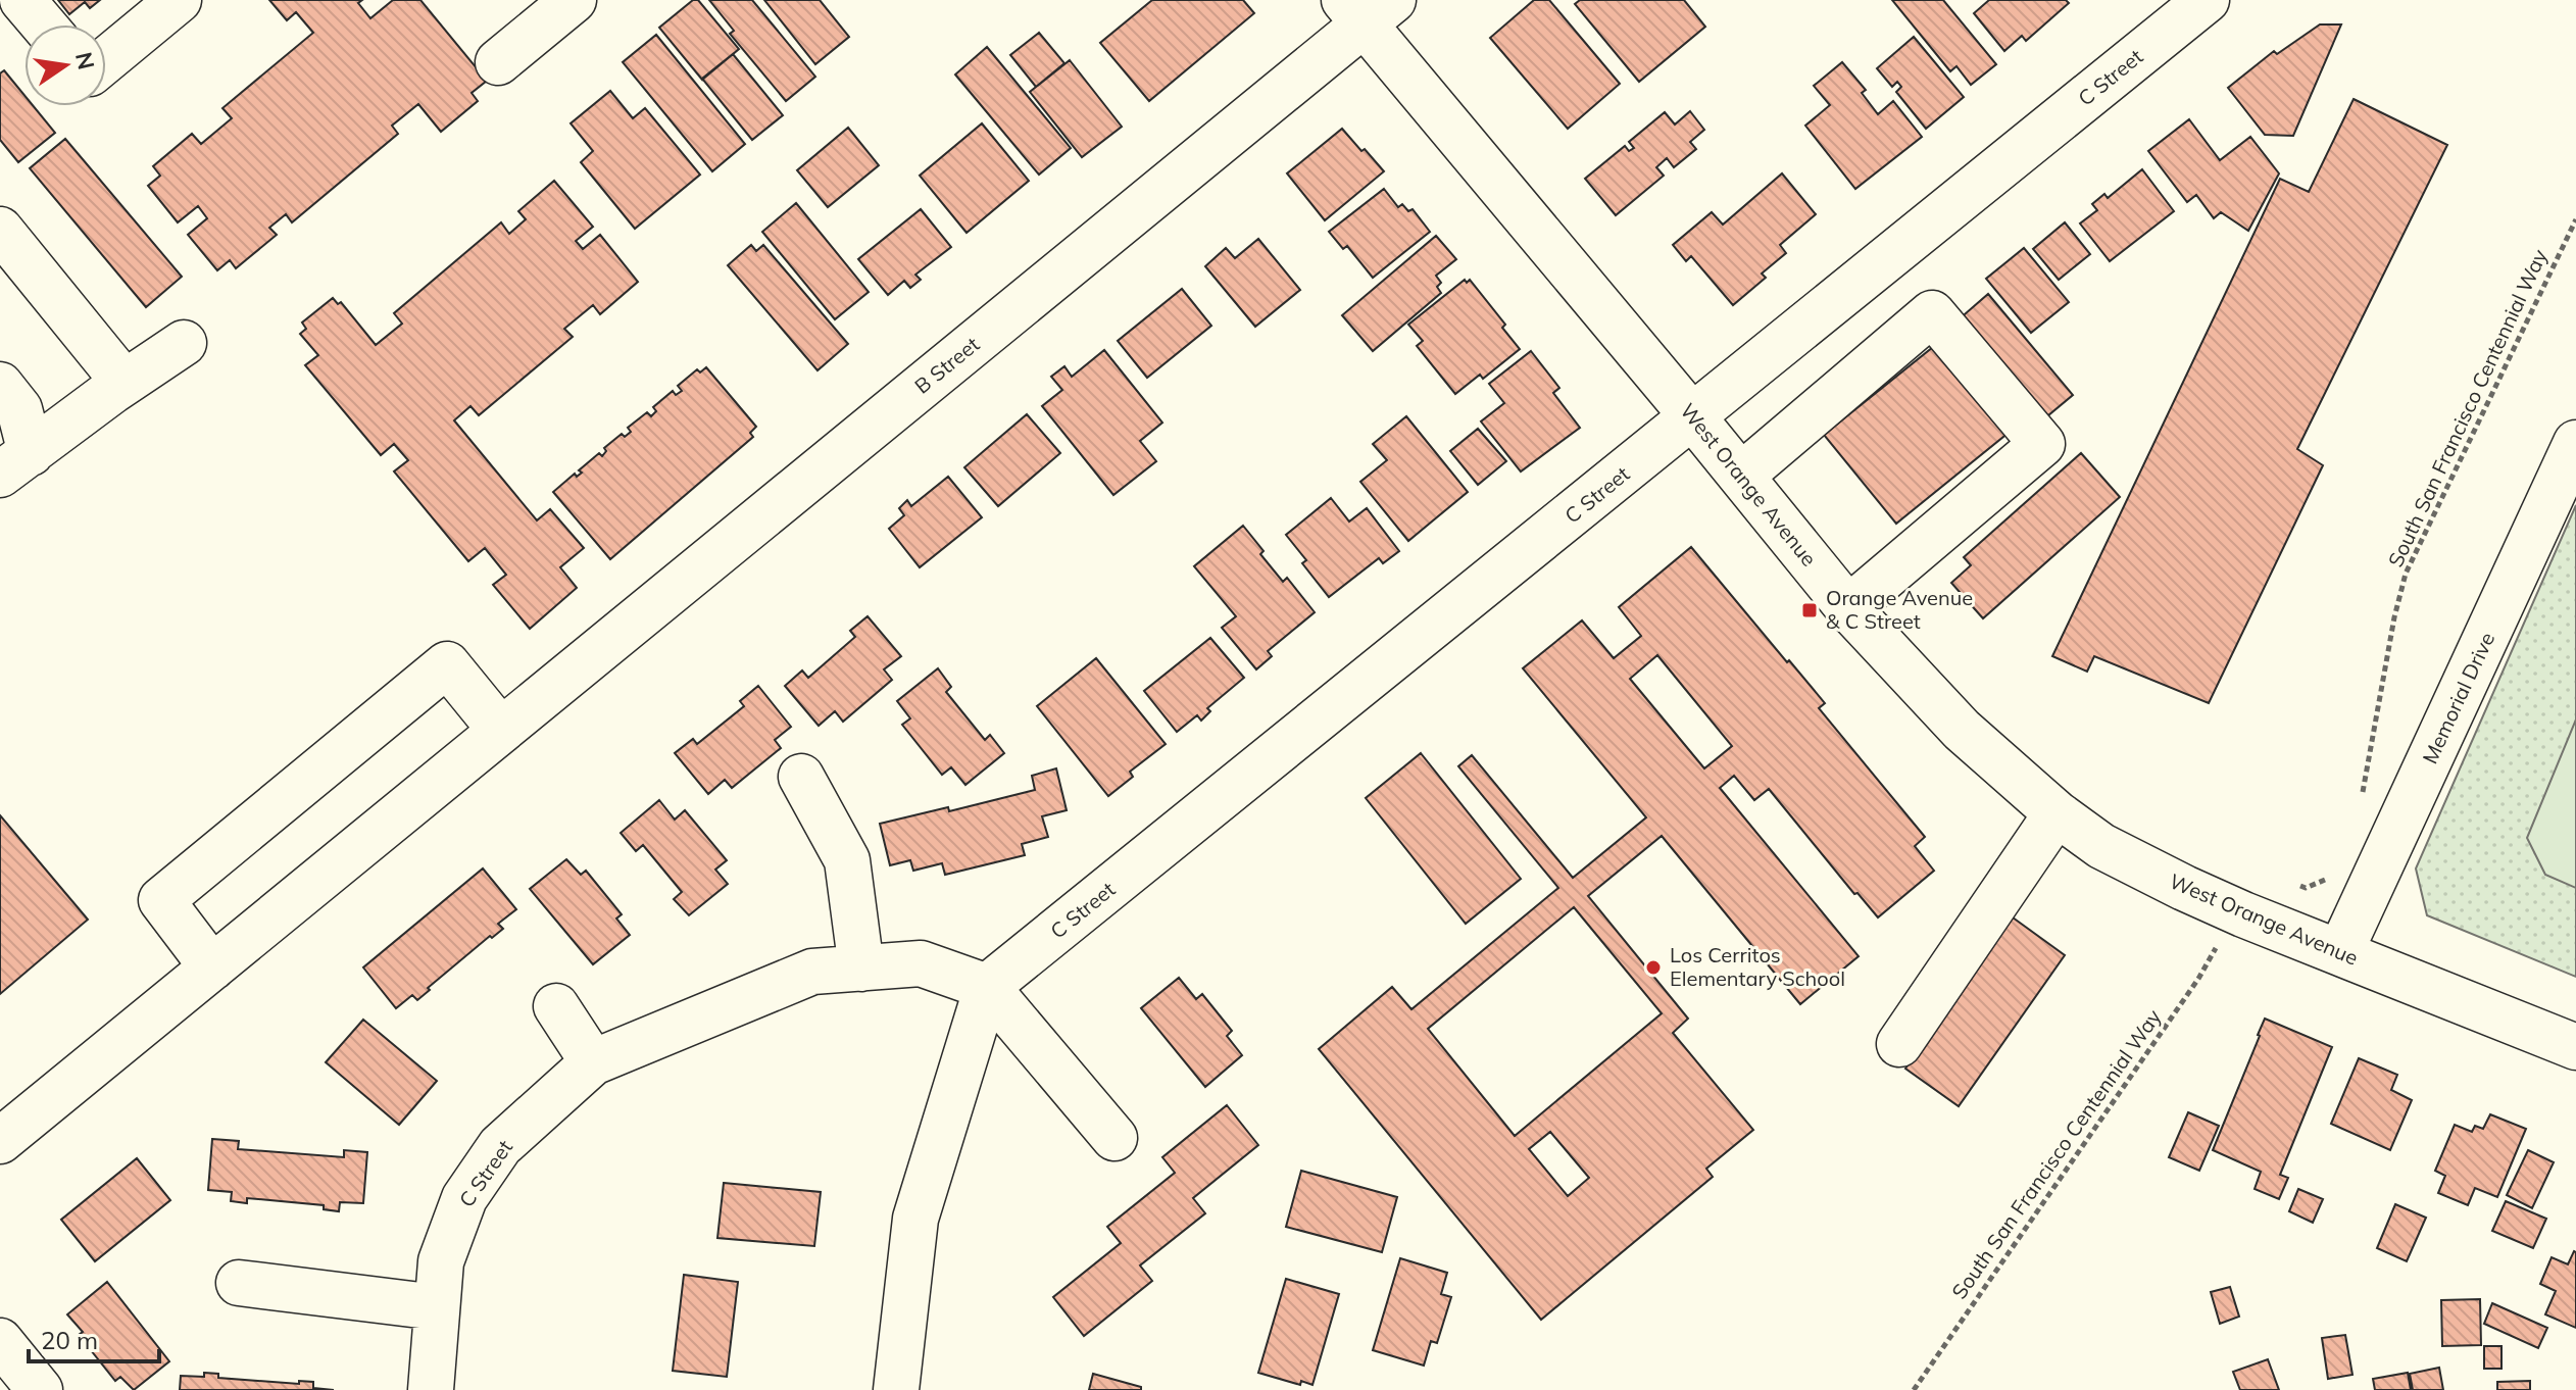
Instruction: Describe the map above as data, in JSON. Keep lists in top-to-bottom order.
{
  "streets": {
    "street": [
      "C Street",
      "B Street",
      "West Orange Avenue",
      "Memorial Drive"
    ],
    "path": ["South San Francisco Centennial Way"]
  },
  "crossings": [
    ["C Street", "West Orange Avenue"],
    ["B Street", "West Orange Avenue"],
    ["West Orange Avenue", "Memorial Drive"]
  ],
  "places": {
    "transit": ["Orange Avenue & C Street"],
    "other": ["Los Cerritos Elementary School"]
  },
  "scale_bar": "20 m",
  "north": "right"
}
